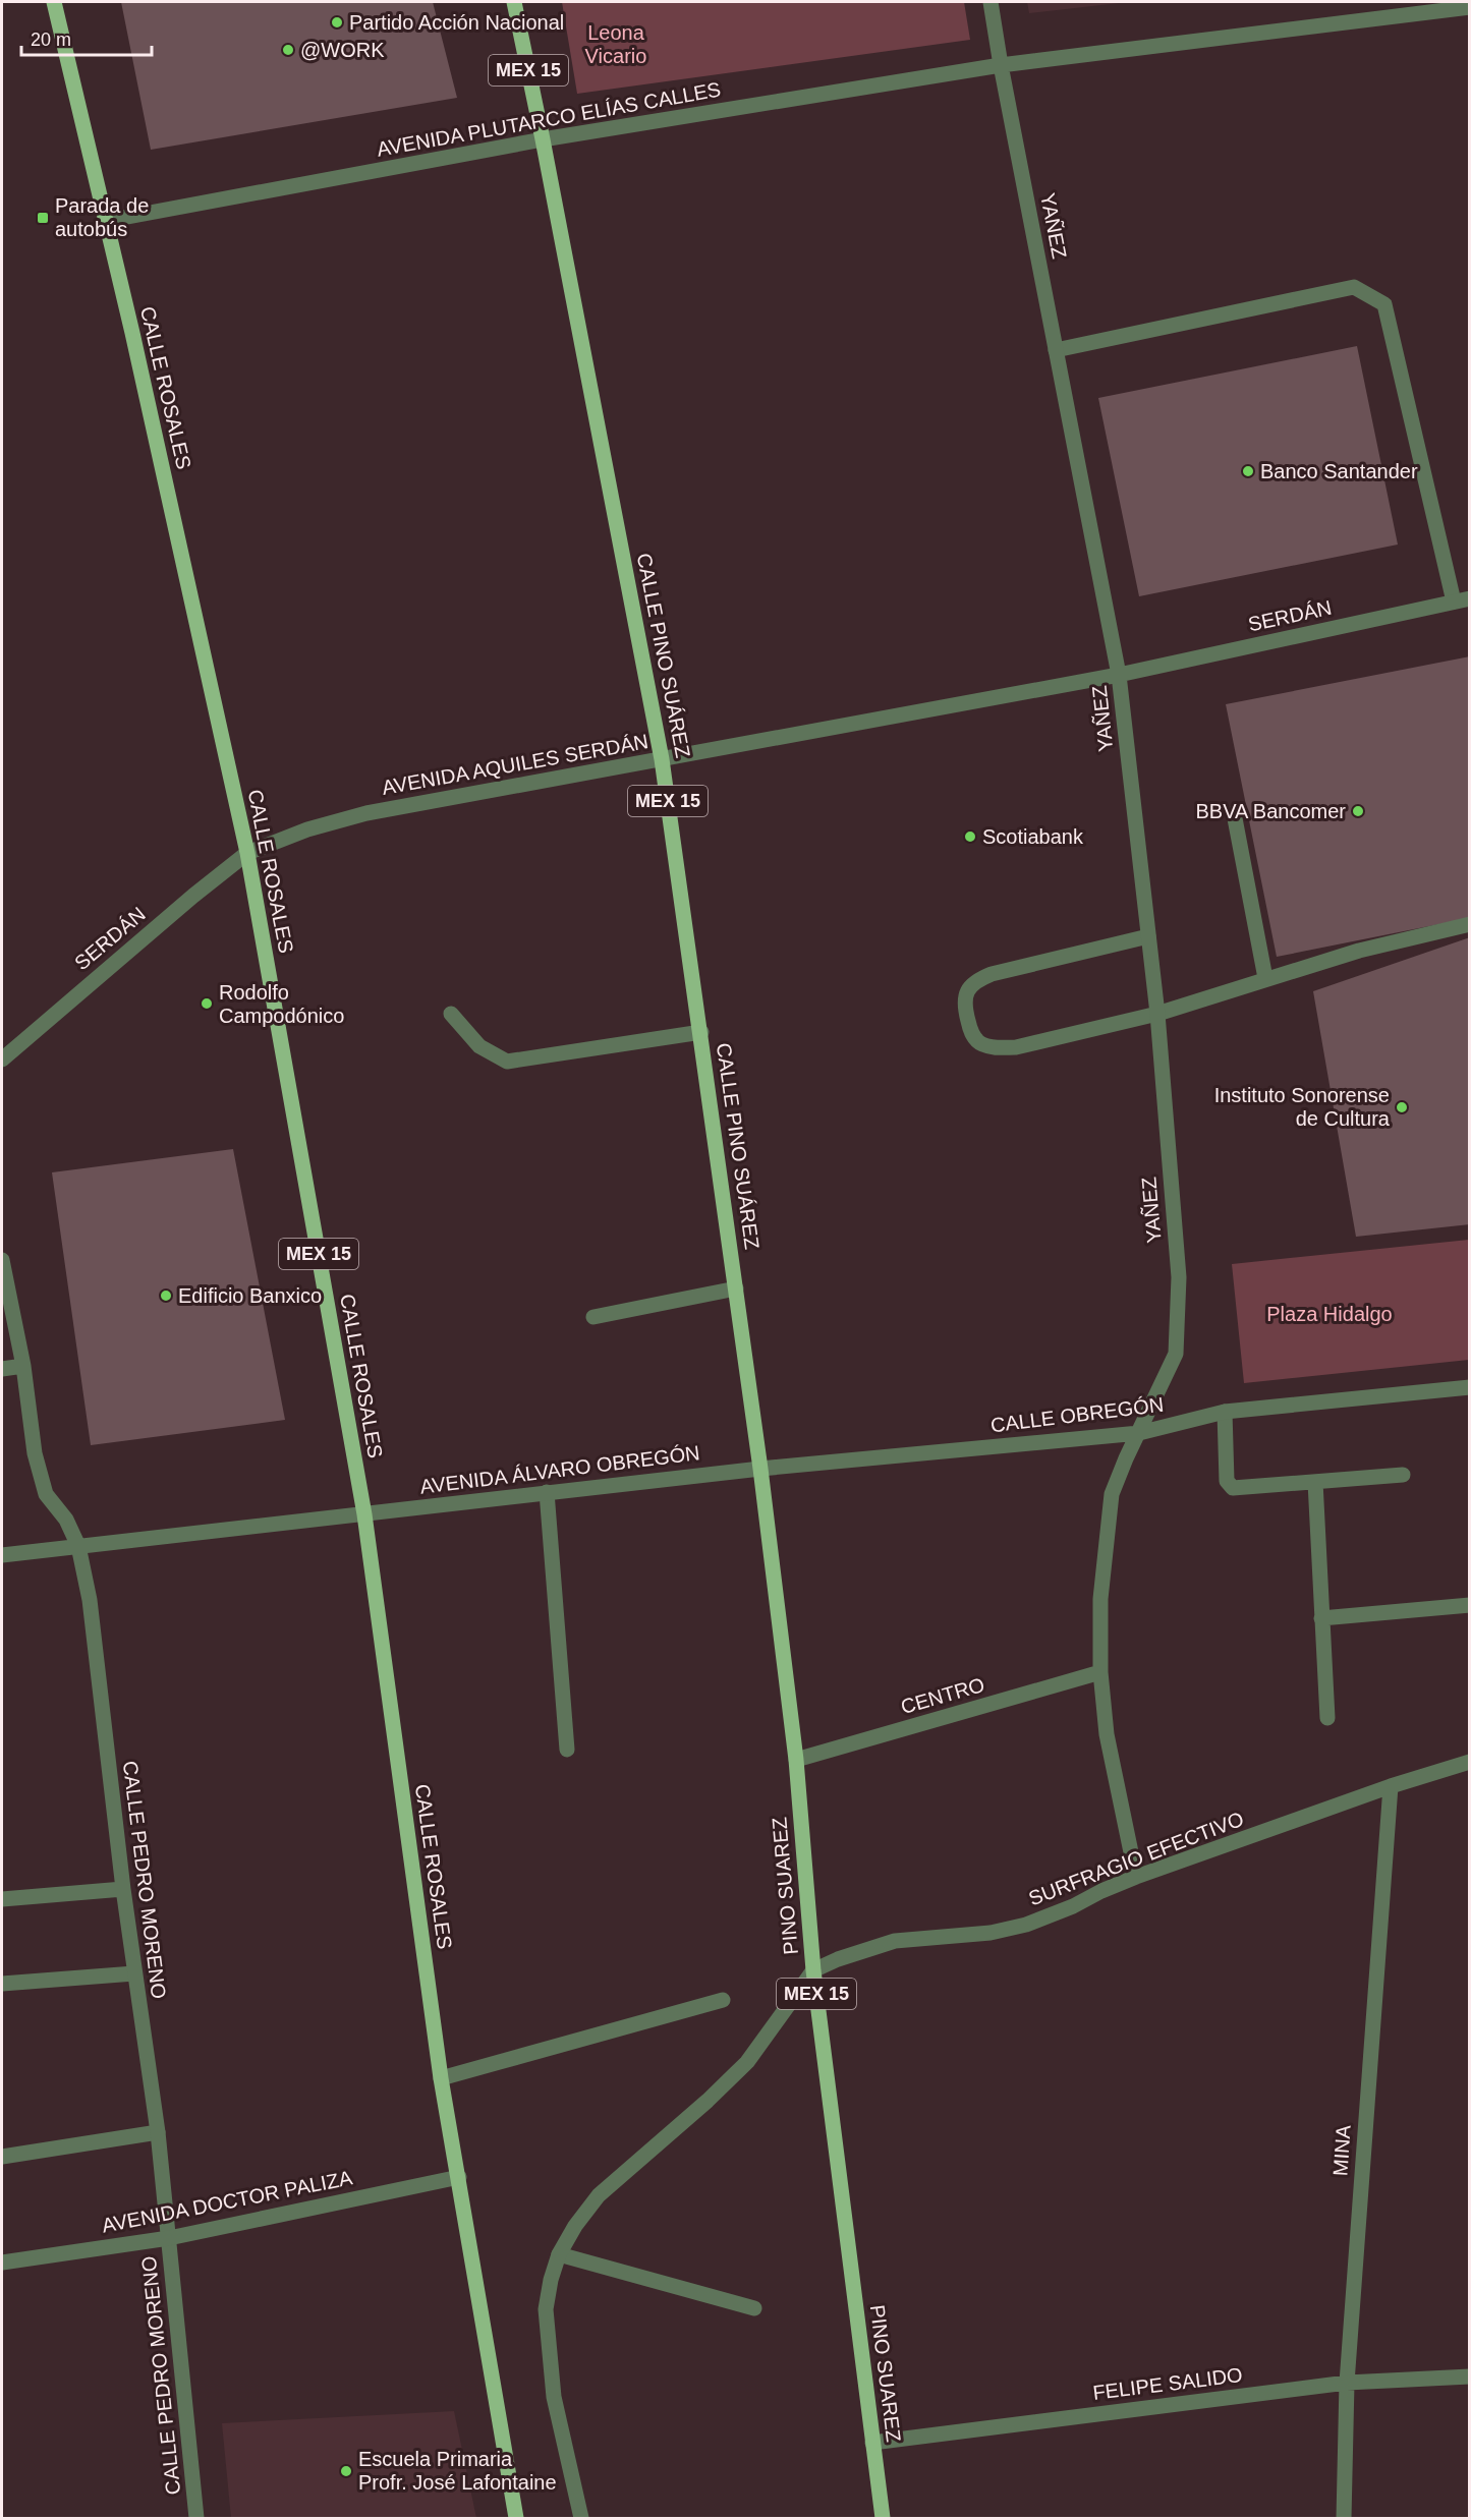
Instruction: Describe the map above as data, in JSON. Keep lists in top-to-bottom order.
{
  "streets": {
    "main road": [
      "MEX 15",
      "CALLE ROSALES",
      "CALLE PINO SUÁREZ",
      "PINO SUAREZ"
    ],
    "street": [
      "AVENIDA PLUTARCO ELÍAS CALLES",
      "YAÑEZ",
      "SERDÁN",
      "AVENIDA AQUILES SERDÁN",
      "CALLE OBREGÓN",
      "AVENIDA ÁLVARO OBREGÓN",
      "CENTRO",
      "SURFRAGIO EFECTIVO",
      "CALLE PEDRO MORENO",
      "MINA",
      "AVENIDA DOCTOR PALIZA",
      "FELIPE SALIDO"
    ]
  },
  "crossings": [
    ["AVENIDA PLUTARCO ELÍAS CALLES", "YAÑEZ"],
    ["AVENIDA PLUTARCO ELÍAS CALLES", "CALLE ROSALES"],
    ["AVENIDA PLUTARCO ELÍAS CALLES", "CALLE PINO SUÁREZ"],
    ["YAÑEZ", "SERDÁN"],
    ["YAÑEZ", "AVENIDA AQUILES SERDÁN"],
    ["YAÑEZ", "CALLE OBREGÓN"],
    ["YAÑEZ", "CENTRO"],
    ["YAÑEZ", "SURFRAGIO EFECTIVO"],
    ["CALLE ROSALES", "SERDÁN"],
    ["CALLE ROSALES", "AVENIDA AQUILES SERDÁN"],
    ["CALLE ROSALES", "AVENIDA ÁLVARO OBREGÓN"],
    ["CALLE ROSALES", "AVENIDA DOCTOR PALIZA"],
    ["SERDÁN", "AVENIDA AQUILES SERDÁN"],
    ["CALLE PINO SUÁREZ", "AVENIDA AQUILES SERDÁN"],
    ["CALLE PINO SUÁREZ", "CALLE OBREGÓN"],
    ["CALLE PINO SUÁREZ", "AVENIDA ÁLVARO OBREGÓN"],
    ["CALLE PINO SUÁREZ", "PINO SUAREZ"],
    ["CALLE OBREGÓN", "AVENIDA ÁLVARO OBREGÓN"],
    ["CALLE OBREGÓN", "PINO SUAREZ"],
    ["AVENIDA ÁLVARO OBREGÓN", "CALLE PEDRO MORENO"],
    ["AVENIDA ÁLVARO OBREGÓN", "PINO SUAREZ"],
    ["CENTRO", "PINO SUAREZ"],
    ["SURFRAGIO EFECTIVO", "PINO SUAREZ"],
    ["SURFRAGIO EFECTIVO", "MINA"],
    ["CALLE PEDRO MORENO", "AVENIDA DOCTOR PALIZA"],
    ["PINO SUAREZ", "FELIPE SALIDO"],
    ["MINA", "FELIPE SALIDO"]
  ],
  "parks": ["Leona Vicario", "Plaza Hidalgo"],
  "places": {
    "other": [
      "Partido Acción Nacional",
      "@WORK",
      "Banco Santander",
      "BBVA Bancomer",
      "Scotiabank",
      "Rodolfo Campodónico",
      "Instituto Sonorense de Cultura",
      "Edificio Banxico",
      "Escuela Primaria Profr. José Lafontaine"
    ],
    "transit": ["Parada de autobús"]
  },
  "scale_bar": "20 m"
}
